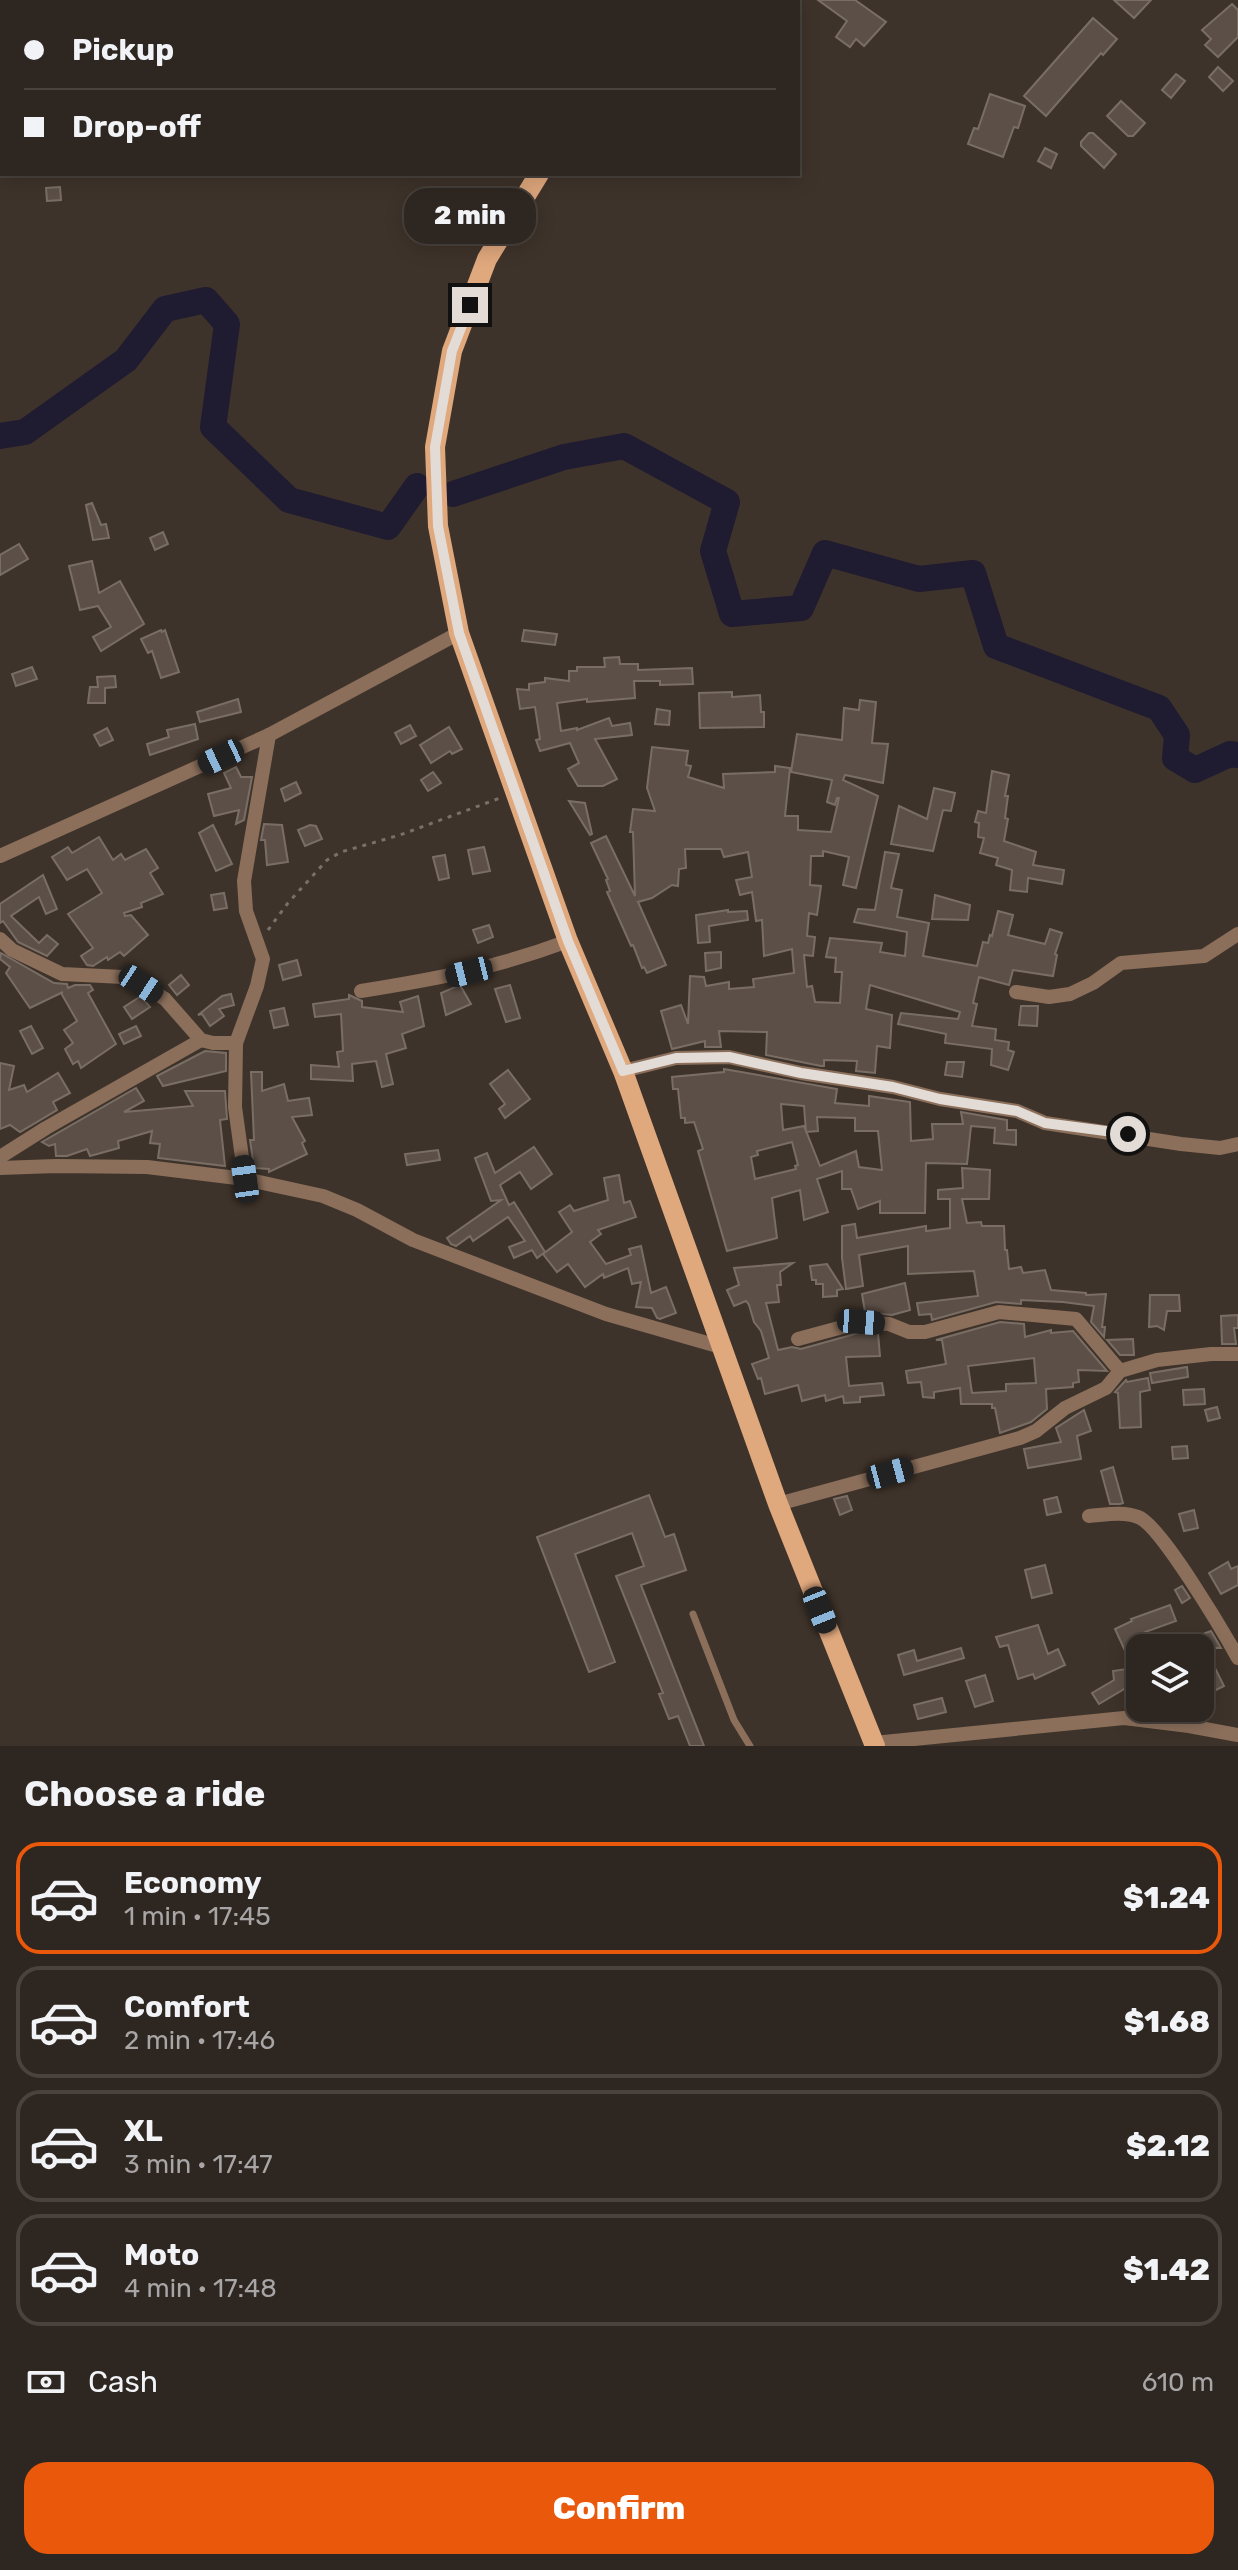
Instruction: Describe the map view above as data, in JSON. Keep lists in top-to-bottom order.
{
  "page": {
    "banner": ["Pickup", "Drop-off"],
    "bubble": "2 min",
    "heading": "Choose a ride",
    "list": [
      {
        "name": "Economy",
        "note": "1 min · 17:45",
        "value": "$1.24"
      },
      {
        "name": "Comfort",
        "note": "2 min · 17:46",
        "value": "$1.68"
      },
      {
        "name": "XL",
        "note": "3 min · 17:47",
        "value": "$2.12"
      },
      {
        "name": "Moto",
        "note": "4 min · 17:48",
        "value": "$1.42"
      }
    ],
    "pay": ["Cash", "610 m"],
    "buttons": "Confirm"
  }
}
